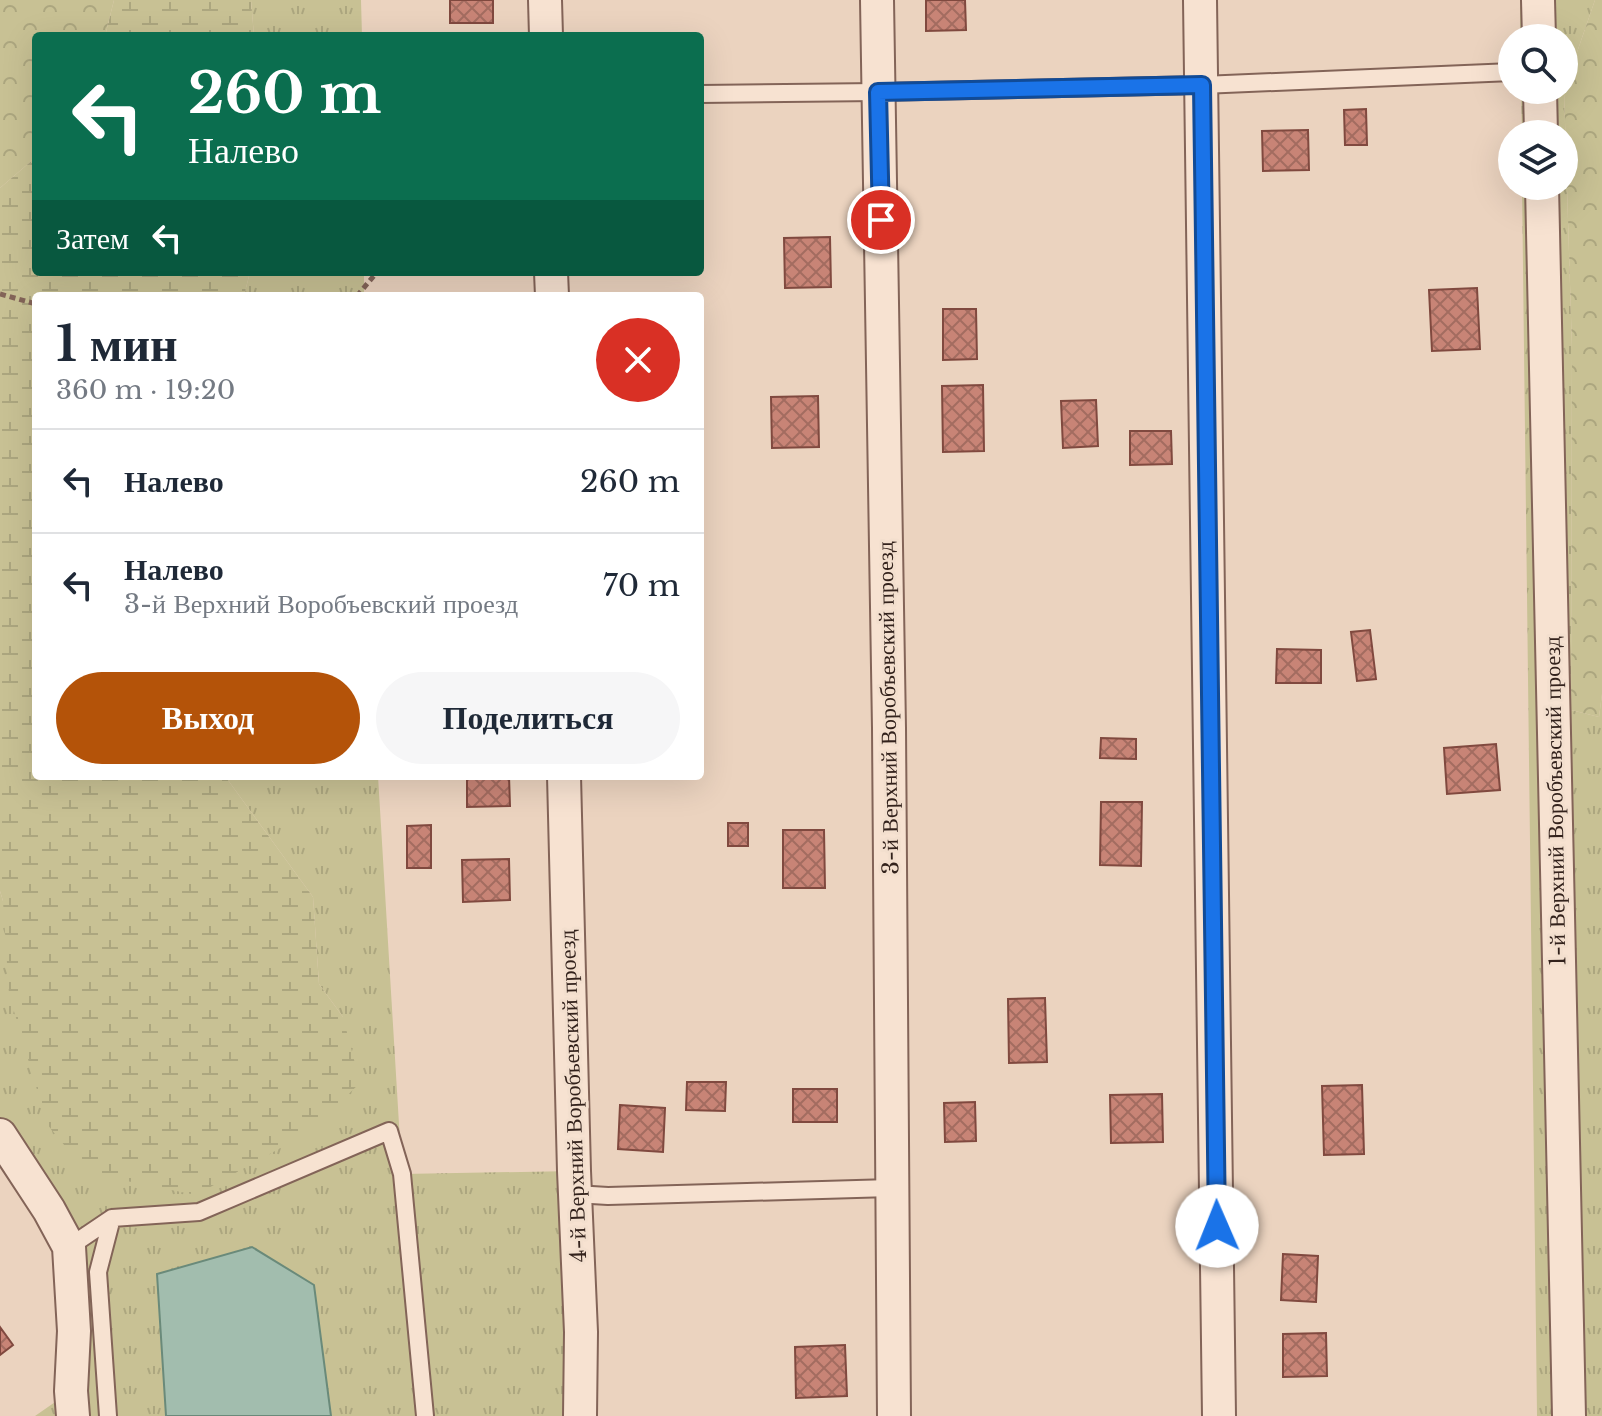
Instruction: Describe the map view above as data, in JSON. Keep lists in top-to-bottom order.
{
  "streets": {
    "street": ["3-й Верхний Воробъевский проезд", "1-й Верхний Воробъевский проезд", "4-й Верхний Воробъевский проезд"]
  },
  "page": {
    "turn": ["260 m", "Налево"],
    "then": "Затем",
    "heading": ["1 мин", "360 m · 19:20"],
    "list": [
      {
        "name": "Налево",
        "value": "260 m"
      },
      {
        "name": "Налево",
        "note": "3-й Верхний Воробъевский проезд",
        "value": "70 m"
      }
    ],
    "buttons": ["Выход", "Поделиться"]
  }
}
